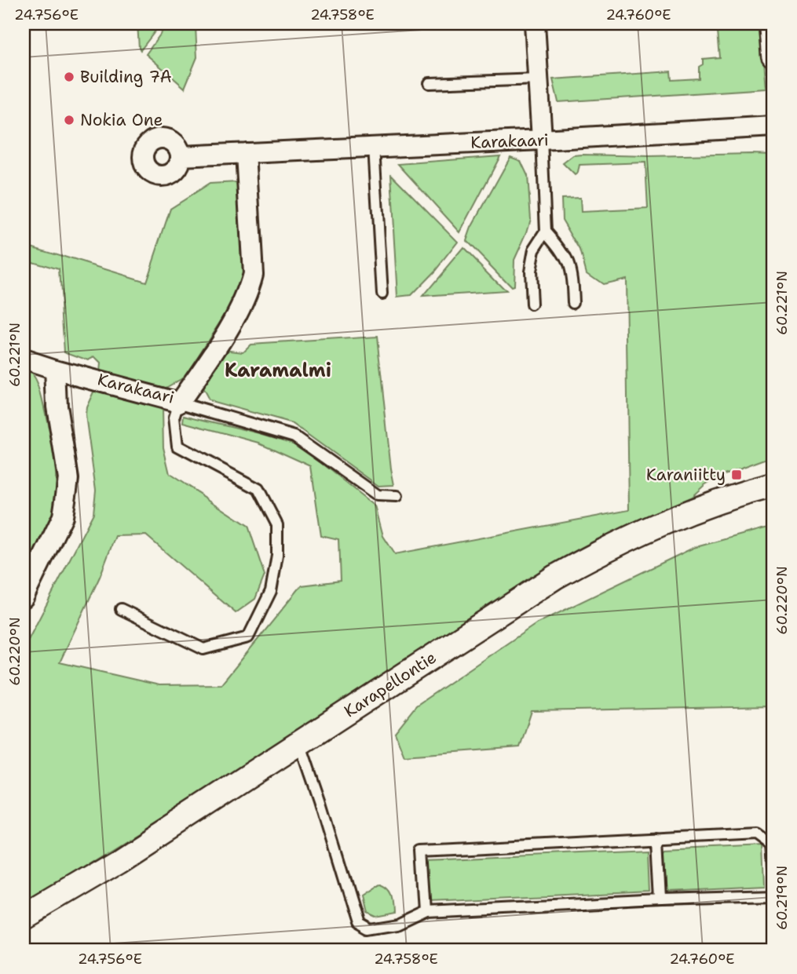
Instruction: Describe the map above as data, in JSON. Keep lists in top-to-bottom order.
{
  "streets": {
    "street": ["Karakaari", "Karapellontie"]
  },
  "districts": ["Karamalmi"],
  "places": {
    "other": ["Building 7A", "Nokia One"],
    "transit": ["Karaniitty"]
  },
  "coordinates": [
    "24.756°E",
    "24.758°E",
    "24.760°E",
    "60.221°N",
    "60.220°N",
    "60.219°N"
  ]
}
